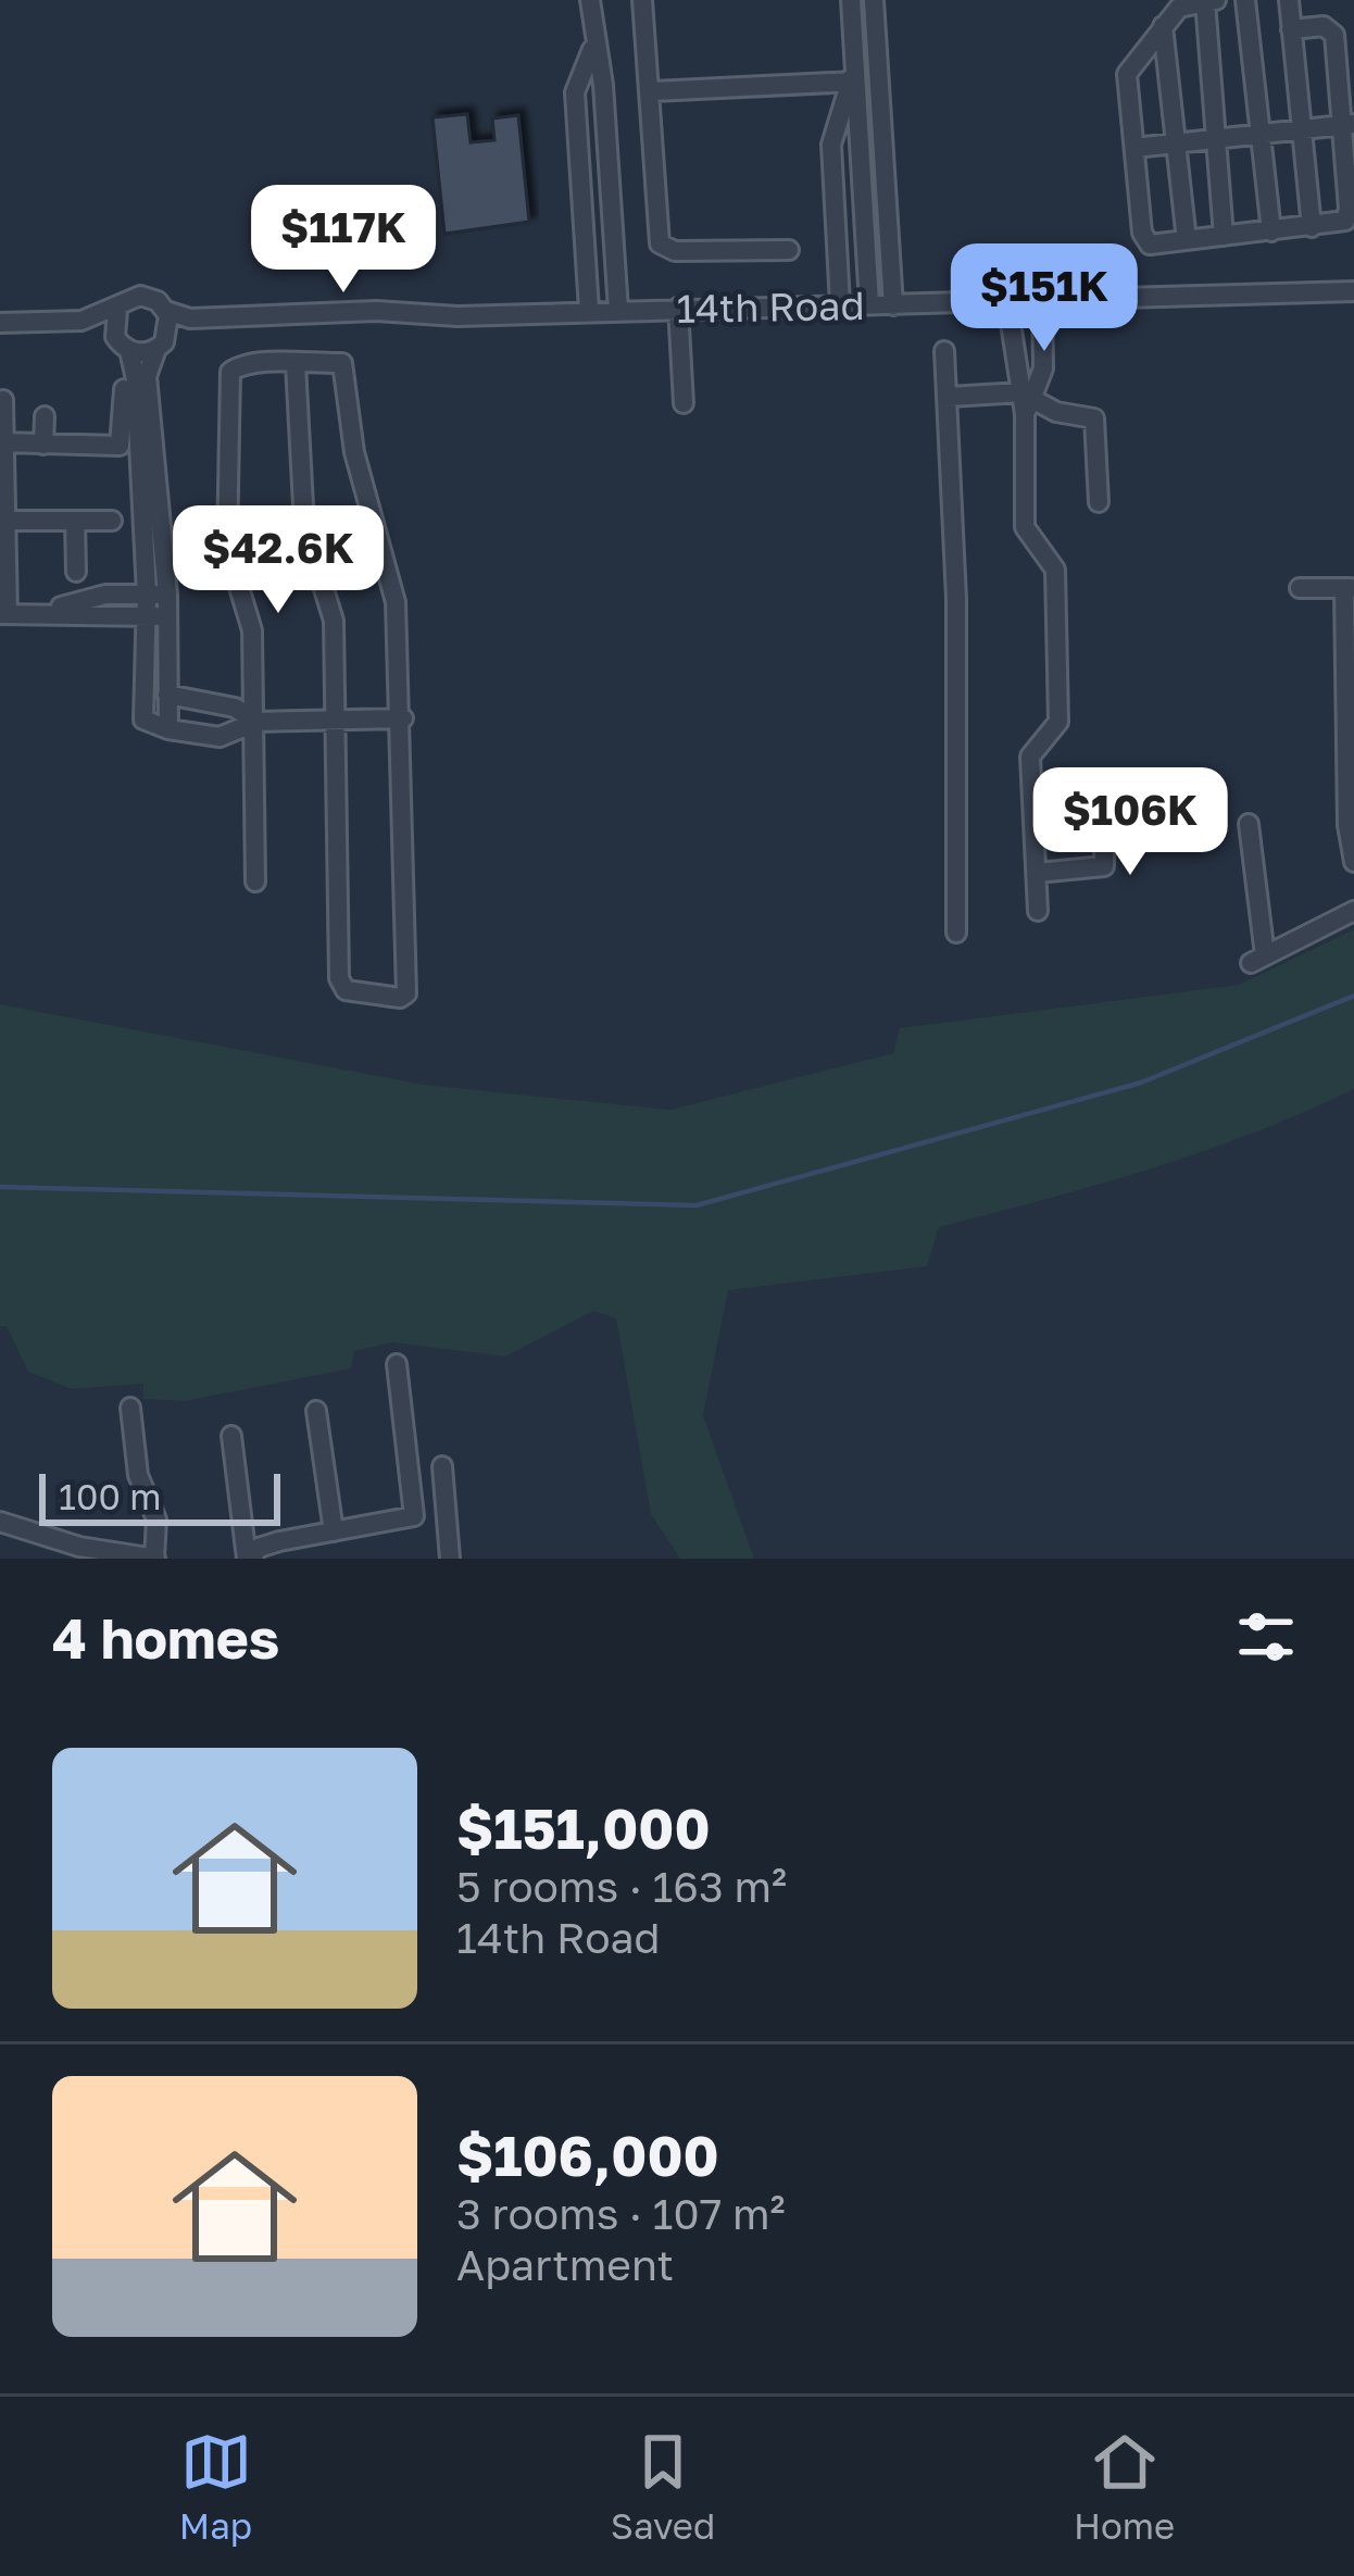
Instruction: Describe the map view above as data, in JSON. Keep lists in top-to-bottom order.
{
  "streets": {
    "street": ["14th Road"]
  },
  "scale_bar": "100 m",
  "page": {
    "price": [
      "$117K",
      "$151K",
      "$42.6K",
      "$106K"
    ],
    "scale": "100 m",
    "heading": "4 homes",
    "list": [
      {
        "name": "$151,000",
        "note": "5 rooms · 163 m² · 14th Road"
      },
      {
        "name": "$106,000",
        "note": "3 rooms · 107 m² · Apartment"
      }
    ],
    "tabs": ["Map", "Saved", "Home"]
  }
}
